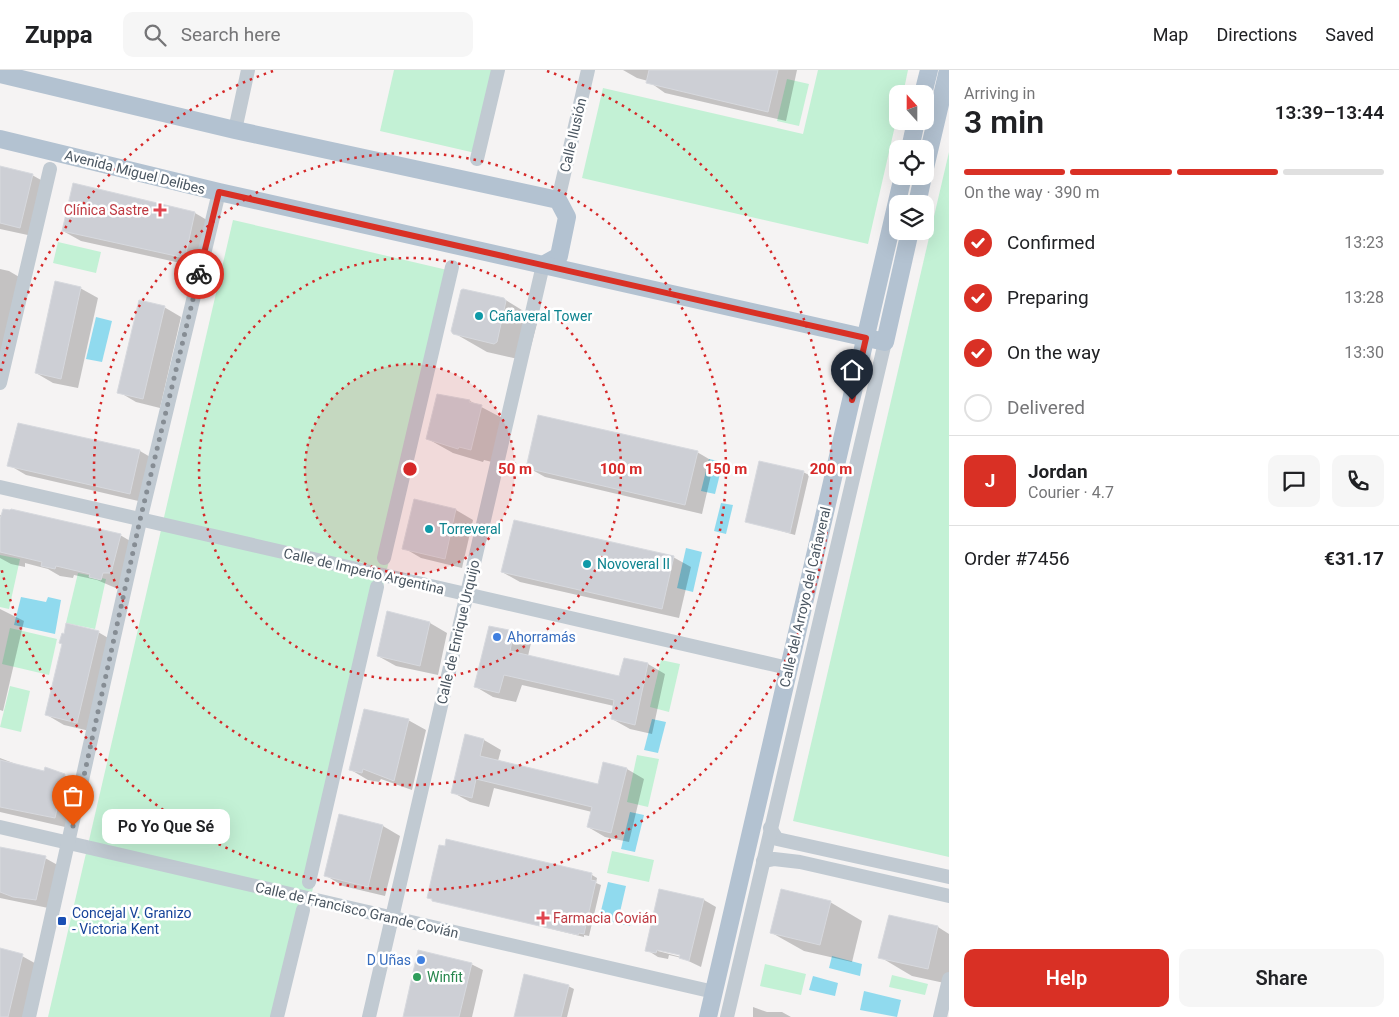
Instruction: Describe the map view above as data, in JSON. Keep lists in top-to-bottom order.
{
  "streets": {
    "main road": ["Avenida Miguel Delibes", "Calle del Arroyo del Cañaveral"],
    "street": [
      "Calle Ilusión",
      "Calle de Imperio Argentina",
      "Calle de Enrique Urquijo",
      "Calle de Francisco Grande Covián"
    ]
  },
  "crossings": [
    ["Avenida Miguel Delibes", "Calle del Arroyo del Cañaveral"],
    ["Avenida Miguel Delibes", "Calle de Enrique Urquijo"],
    ["Calle de Imperio Argentina", "Calle del Arroyo del Cañaveral"],
    ["Calle de Imperio Argentina", "Calle de Enrique Urquijo"],
    ["Calle del Arroyo del Cañaveral", "Calle de Francisco Grande Covián"],
    ["Calle de Enrique Urquijo", "Calle de Francisco Grande Covián"]
  ],
  "places": {
    "health": ["Clínica Sastre", "Farmacia Covián"],
    "other": [
      "Cañaveral Tower",
      "Torreveral",
      "Novoveral II",
      "Ahorramás",
      "Po Yo Que Sé",
      "D Uñas",
      "Winfit"
    ],
    "transit": ["Concejal V. Granizo - Victoria Kent"]
  },
  "north": "top",
  "page": {
    "header": "Zuppa",
    "search": "Search here",
    "nav": ["Map", "Directions", "Saved"],
    "heading": ["3 min", "Arriving in", "13:39–13:44"],
    "panel": [
      "Jordan",
      "Courier · 4.7",
      "Order #7456",
      "€31.17"
    ],
    "bar": "On the way · 390 m",
    "list": [
      ["Confirmed", "13:23"],
      ["Preparing", "13:28"],
      ["On the way", "13:30"],
      "Delivered"
    ],
    "round": "J",
    "bubble": "Po Yo Que Sé",
    "buttons": ["Help", "Share"]
  },
  "rings": [
    "50 m",
    "100 m",
    "150 m",
    "200 m"
  ]
}
